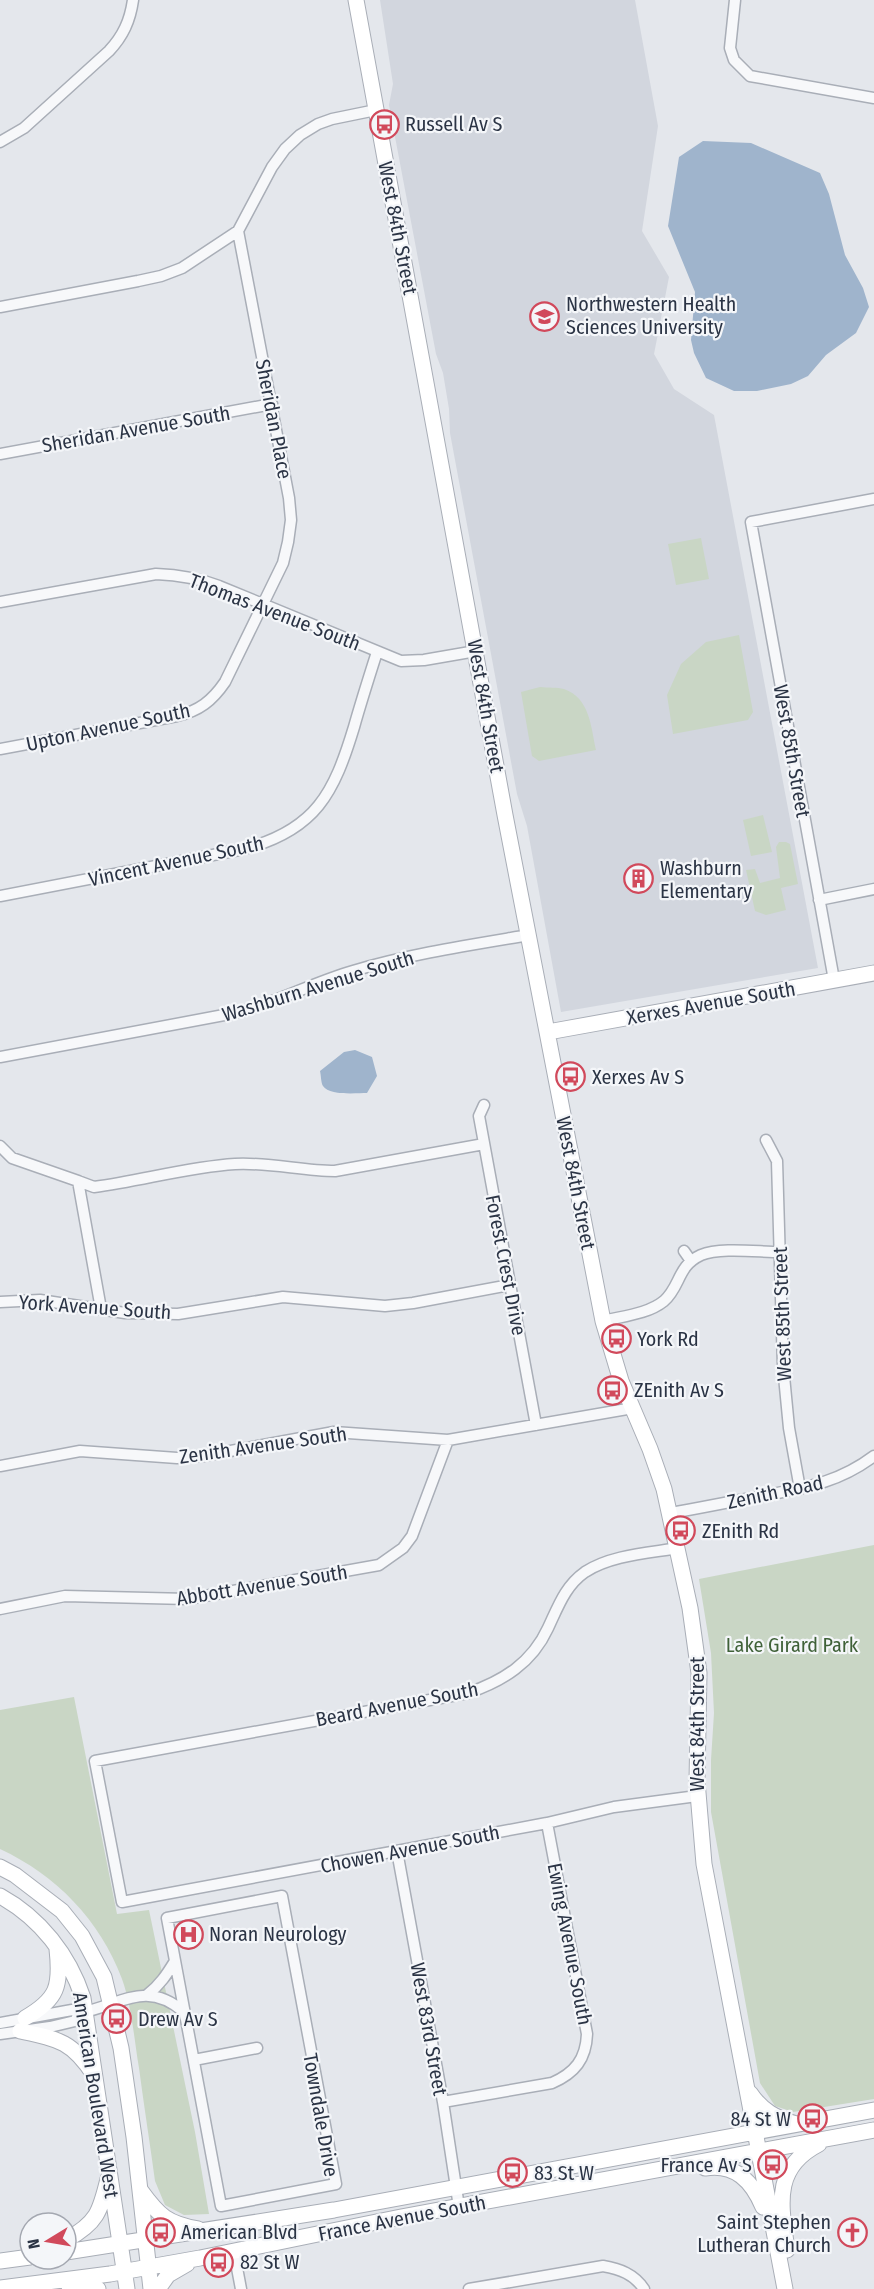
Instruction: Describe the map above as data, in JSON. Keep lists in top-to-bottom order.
{
  "streets": {
    "main road": [
      "West 84th Street",
      "Xerxes Avenue South",
      "American Boulevard West",
      "France Avenue South"
    ],
    "street": [
      "Sheridan Place",
      "Sheridan Avenue South",
      "Thomas Avenue South",
      "Upton Avenue South",
      "West 85th Street",
      "Vincent Avenue South",
      "Washburn Avenue South",
      "Forest Crest Drive",
      "York Avenue South",
      "Zenith Avenue South",
      "Zenith Road",
      "Abbott Avenue South",
      "Beard Avenue South",
      "Chowen Avenue South",
      "Ewing Avenue South",
      "West 83rd Street",
      "Towndale Drive"
    ]
  },
  "crossings": [
    ["West 84th Street", "Thomas Avenue South"],
    ["West 84th Street", "Washburn Avenue South"],
    ["West 84th Street", "Xerxes Avenue South"],
    ["West 84th Street", "Zenith Avenue South"],
    ["West 84th Street", "Zenith Road"],
    ["West 84th Street", "Beard Avenue South"],
    ["West 84th Street", "Chowen Avenue South"],
    ["West 84th Street", "France Avenue South"],
    ["Sheridan Place", "Sheridan Avenue South"],
    ["Sheridan Place", "Thomas Avenue South"],
    ["Sheridan Place", "Upton Avenue South"],
    ["Thomas Avenue South", "Upton Avenue South"],
    ["Thomas Avenue South", "Vincent Avenue South"],
    ["West 85th Street", "Xerxes Avenue South"],
    ["West 85th Street", "Zenith Road"],
    ["Forest Crest Drive", "York Avenue South"],
    ["Forest Crest Drive", "Zenith Avenue South"],
    ["Zenith Avenue South", "Abbott Avenue South"],
    ["Beard Avenue South", "Chowen Avenue South"],
    ["Chowen Avenue South", "Ewing Avenue South"],
    ["Chowen Avenue South", "West 83rd Street"],
    ["Ewing Avenue South", "West 83rd Street"],
    ["West 83rd Street", "France Avenue South"],
    ["American Boulevard West", "France Avenue South"]
  ],
  "parks": ["Lake Girard Park"],
  "places": {
    "bus stop": [
      "Russell Av S",
      "Xerxes Av S",
      "York Rd",
      "ZEnith Av S",
      "ZEnith Rd",
      "Drew Av S",
      "84 St W",
      "France Av S",
      "83 St W",
      "American Blvd",
      "82 St W"
    ],
    "school or university": ["Northwestern Health Sciences University"],
    "building": ["Washburn Elementary"],
    "hospital": ["Noran Neurology"],
    "church": ["Saint Stephen Lutheran Church"]
  },
  "north": "left"
}
